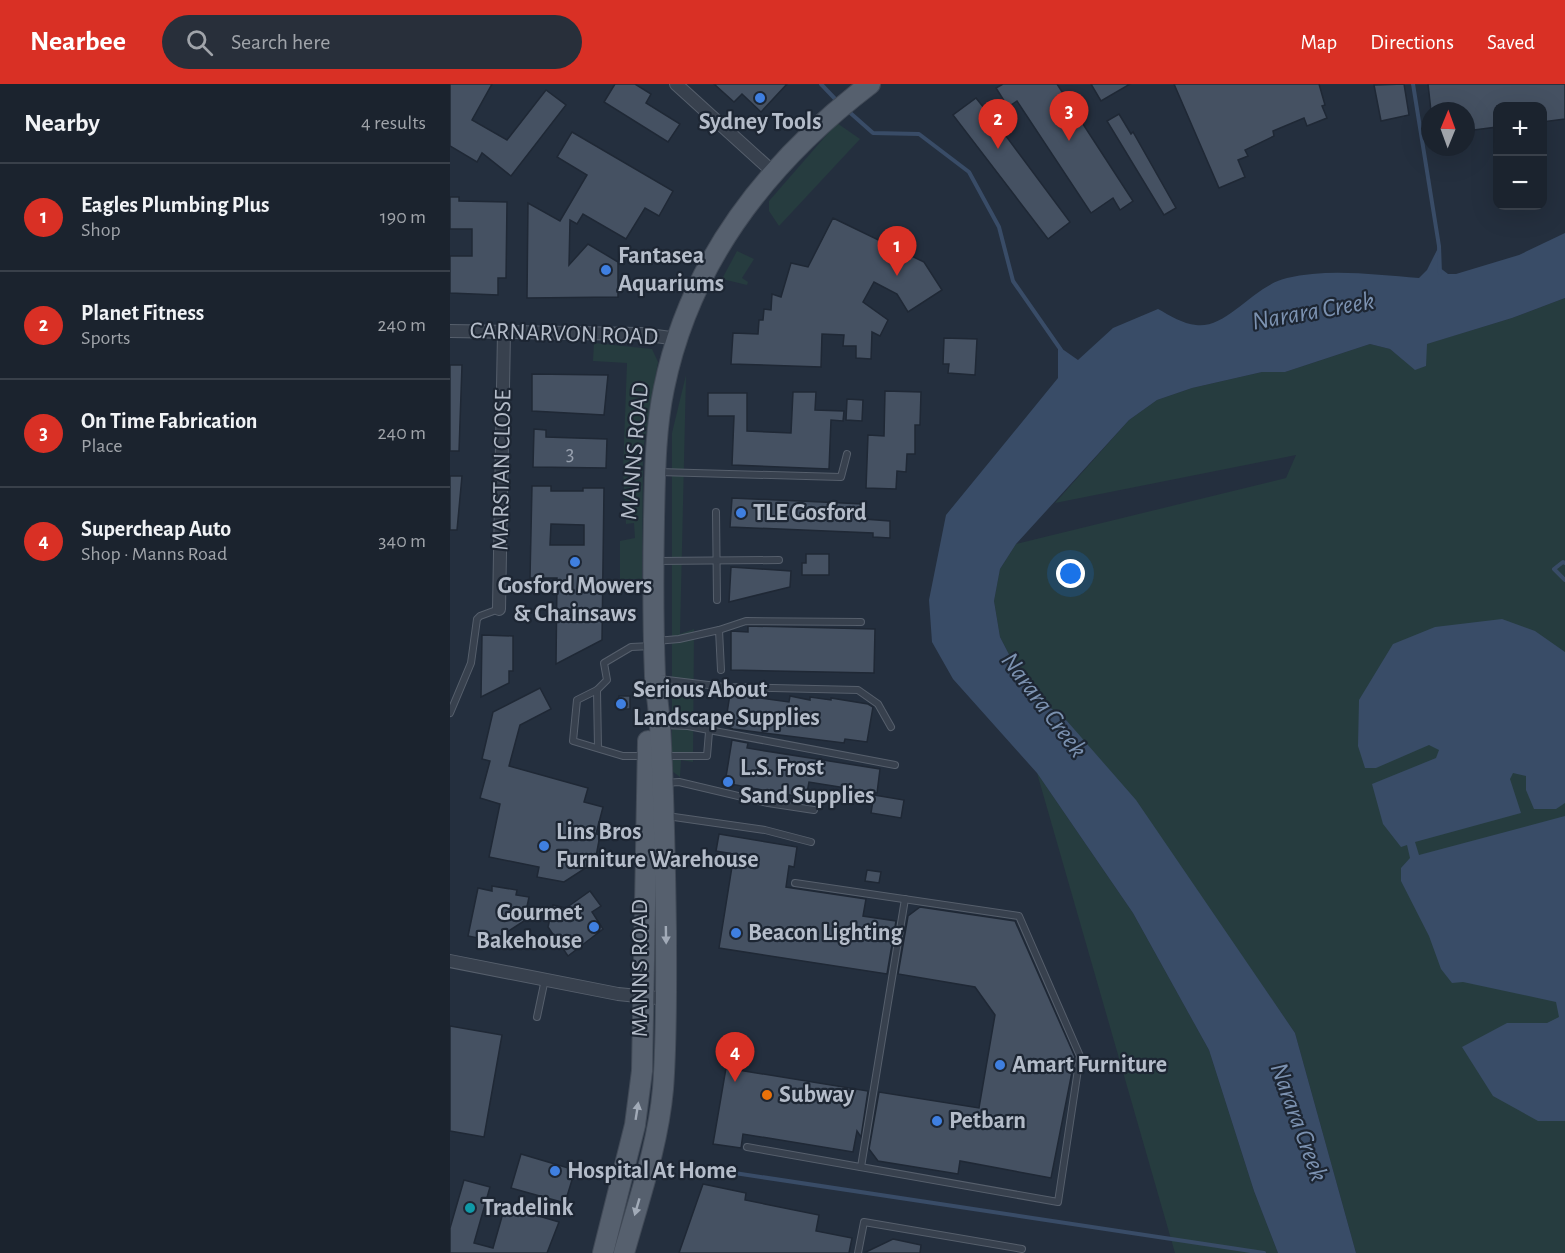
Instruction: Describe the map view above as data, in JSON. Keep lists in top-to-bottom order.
{
  "streets": {
    "main road": ["MANNS ROAD"],
    "street": ["CARNARVON ROAD", "MARSTAN CLOSE"]
  },
  "crossings": [
    ["CARNARVON ROAD", "MANNS ROAD"],
    ["CARNARVON ROAD", "MARSTAN CLOSE"]
  ],
  "water": ["Narara Creek"],
  "places": [
    "Sydney Tools",
    "Fantasea Aquariums",
    "TLE Gosford",
    "Gosford Mowers & Chainsaws",
    "Serious About Landscape Supplies",
    "L.S. Frost Sand Supplies",
    "Lins Bros Furniture Warehouse",
    "Gourmet Bakehouse",
    "Beacon Lighting",
    "Amart Furniture",
    "Subway",
    "Petbarn",
    "Hospital At Home",
    "Tradelink"
  ],
  "house_numbers": ["3"],
  "north": "top",
  "page": {
    "header": "Nearbee",
    "search": "Search here",
    "nav": ["Map", "Directions", "Saved"],
    "heading": ["Nearby", "4 results"],
    "pins": [
      "3",
      "2",
      "1",
      "4"
    ],
    "map_buttons": ["+", "−"],
    "list": [
      {
        "mark": "1",
        "name": "Eagles Plumbing Plus",
        "note": "Shop",
        "value": "190 m"
      },
      {
        "mark": "2",
        "name": "Planet Fitness",
        "note": "Sports",
        "value": "240 m"
      },
      {
        "mark": "3",
        "name": "On Time Fabrication",
        "note": "Place",
        "value": "240 m"
      },
      {
        "mark": "4",
        "name": "Supercheap Auto",
        "note": "Shop · Manns Road",
        "value": "340 m"
      }
    ]
  }
}
